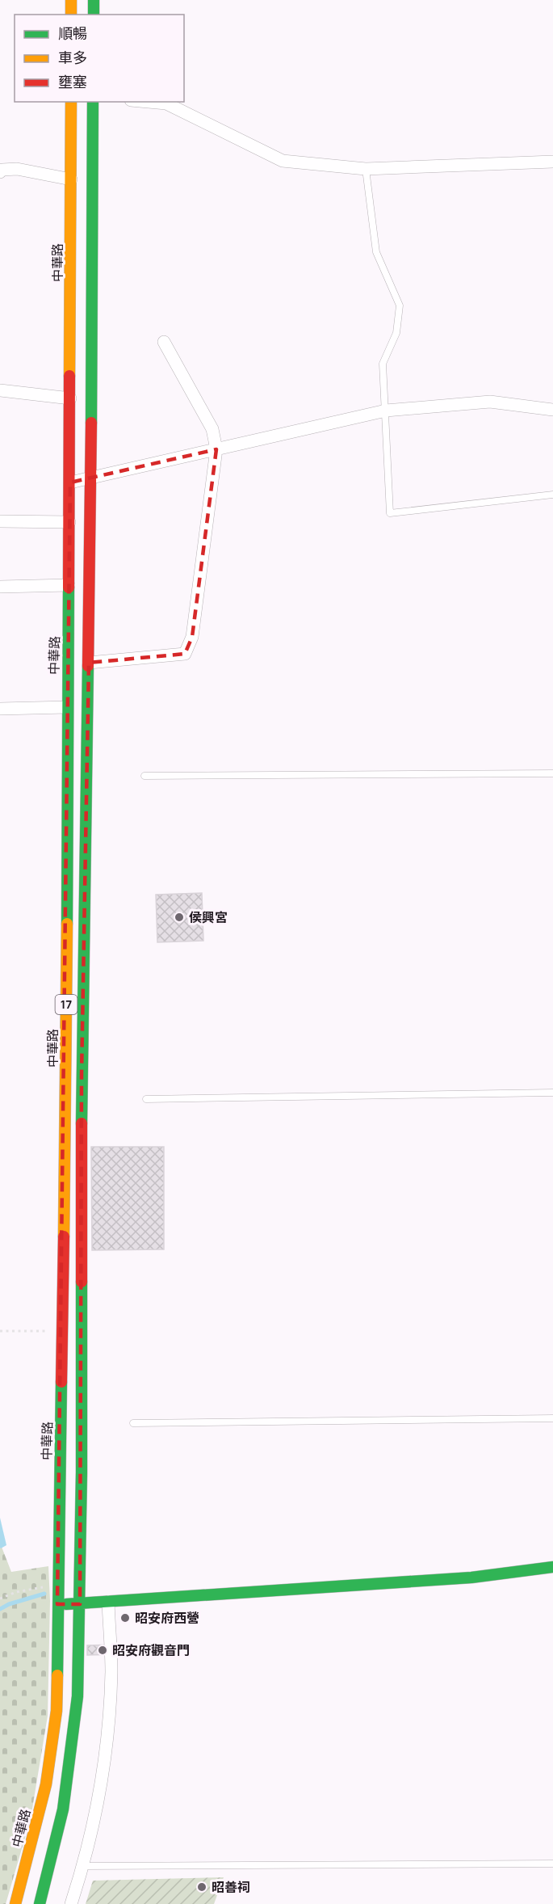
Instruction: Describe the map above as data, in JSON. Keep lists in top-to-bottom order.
{
  "streets": {
    "main road": ["中華路", "17"]
  },
  "places": [
    "侯興宮",
    "昭安府西營",
    "昭安府觀音門",
    "昭善祠"
  ],
  "legend": ["順暢", "車多", "壅塞"]
}
